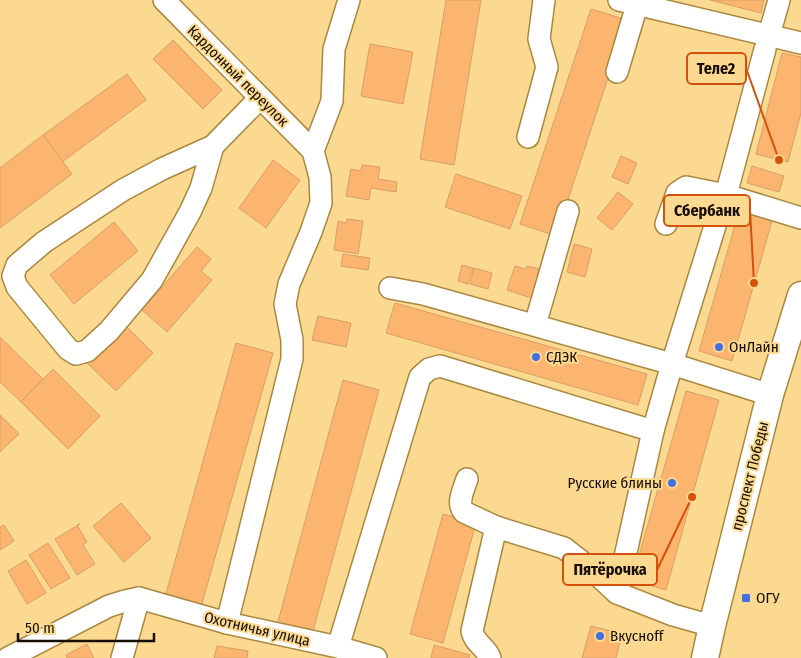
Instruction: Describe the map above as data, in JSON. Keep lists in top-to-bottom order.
{
  "streets": {
    "main road": ["проспект Победы"],
    "street": ["Кардонный переулок", "Охотничья улица"]
  },
  "crossings": [
    ["Кардонный переулок", "Охотничья улица"]
  ],
  "places": {
    "other": [
      "Теле2",
      "Сбербанк",
      "ОнЛайн",
      "СДЭК",
      "Русские блины",
      "Пятёрочка",
      "Вкусноff"
    ],
    "transit": ["ОГУ"]
  },
  "scale_bar": "50 m"
}
